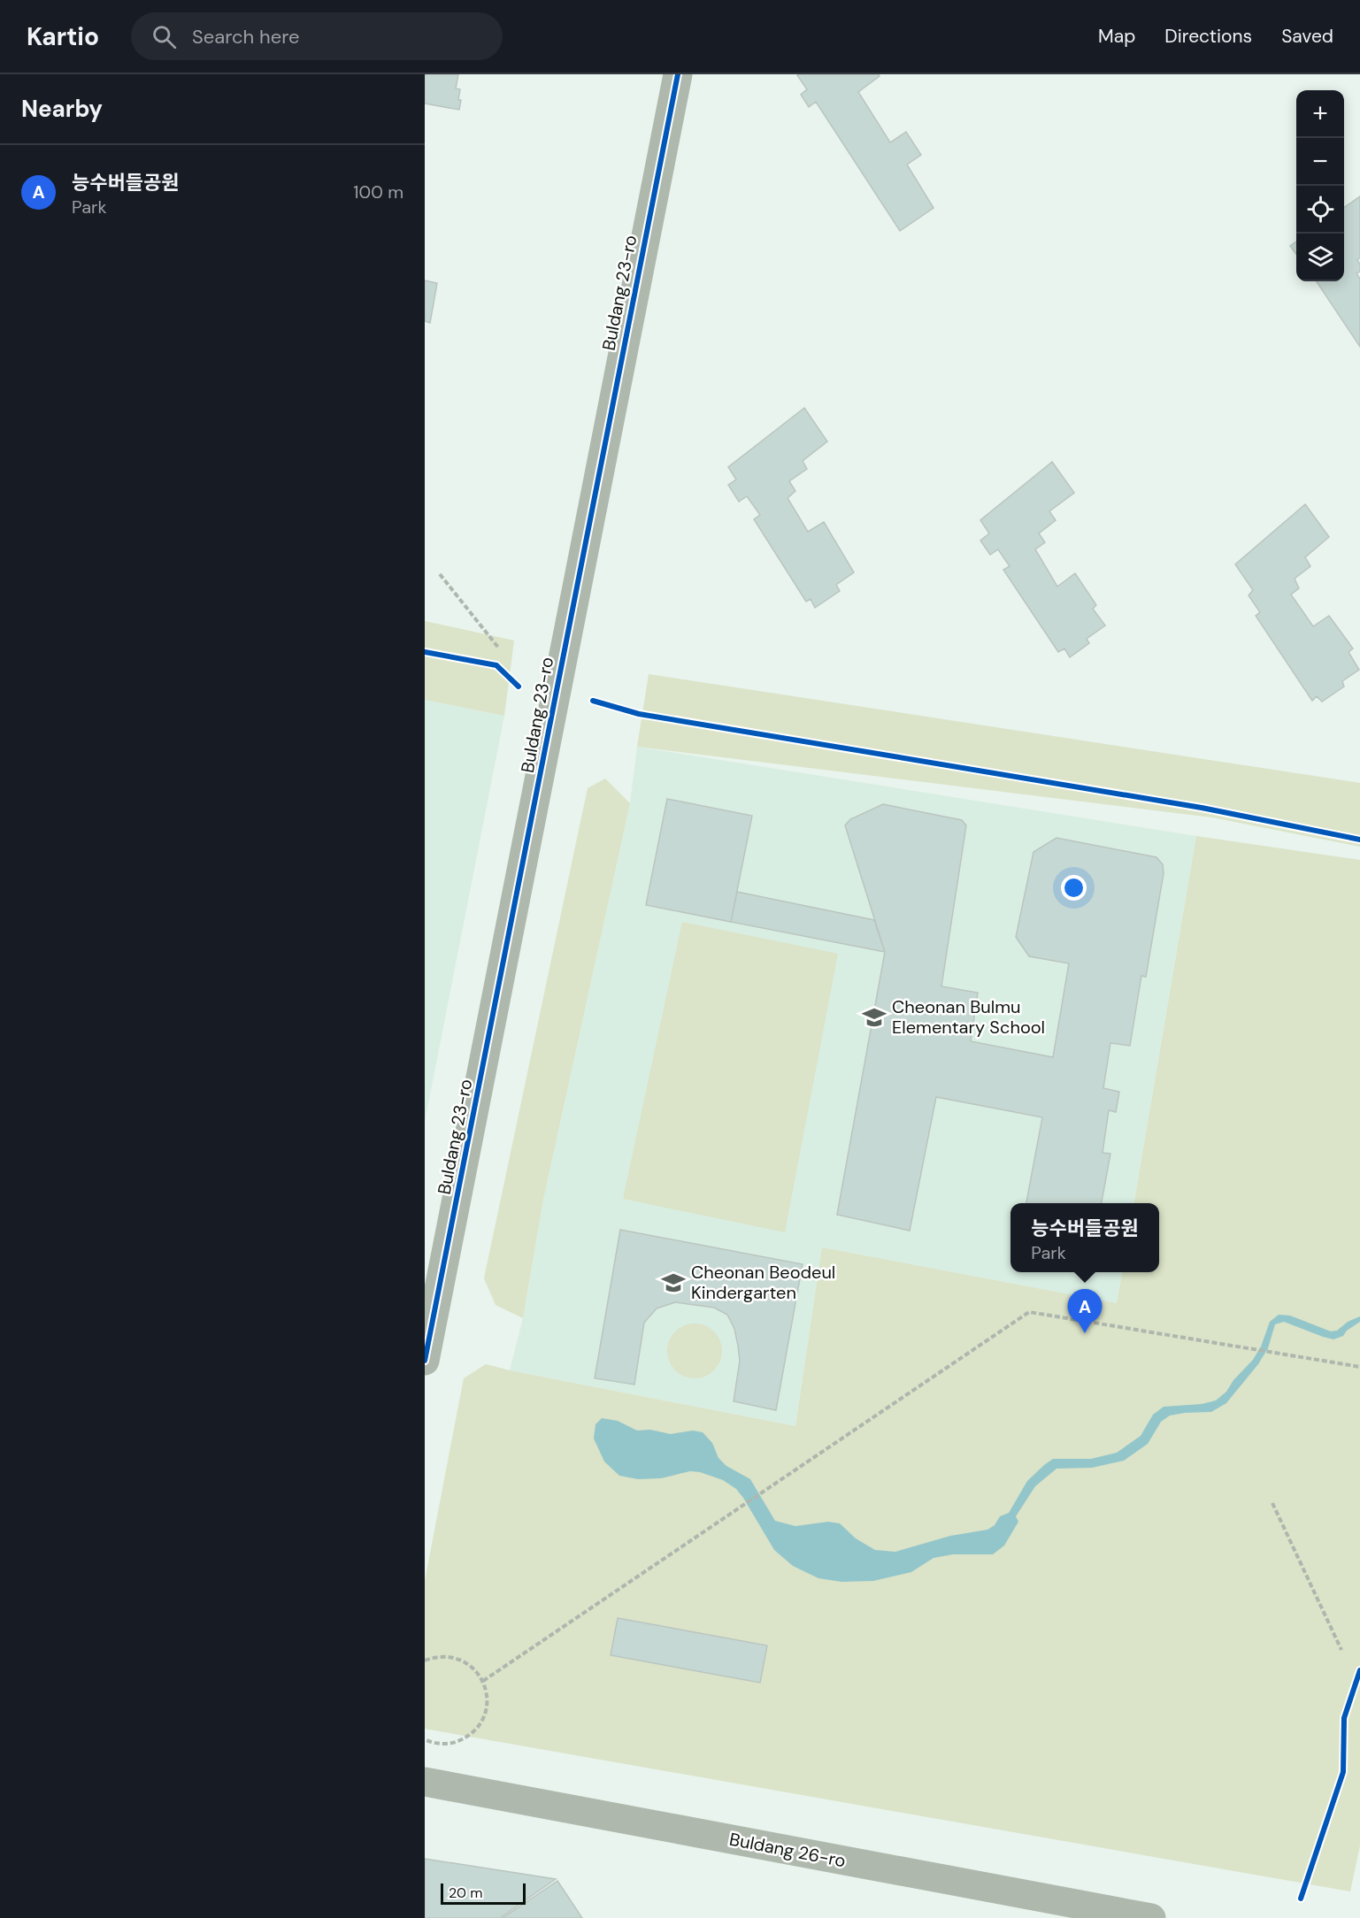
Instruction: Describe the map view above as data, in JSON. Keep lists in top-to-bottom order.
{
  "streets": {
    "street": ["Buldang 23-ro", "Buldang 26-ro"]
  },
  "places": {
    "school or university": ["Cheonan Bulmu Elementary School", "Cheonan Beodeul Kindergarten"]
  },
  "scale_bar": "20 m",
  "page": {
    "header": "Kartio",
    "search": "Search here",
    "nav": ["Map", "Directions", "Saved"],
    "heading": "Nearby",
    "map_buttons": ["+", "−"],
    "list": [
      {
        "mark": "A",
        "name": "능수버들공원",
        "note": "Park",
        "value": "100 m"
      }
    ],
    "popup": ["능수버들공원", "Park"],
    "pins": "A",
    "scale": "20 m"
  }
}
